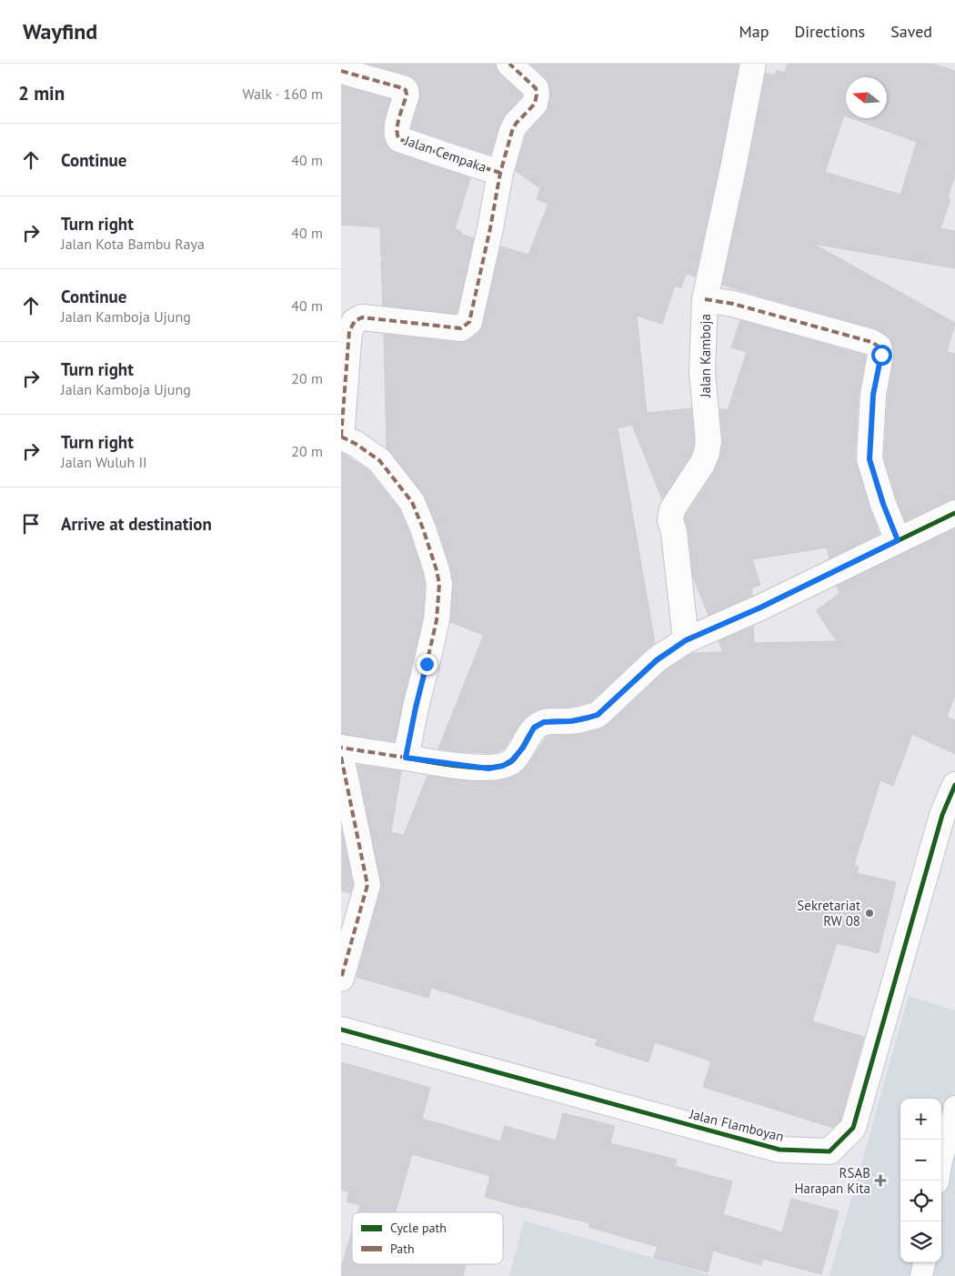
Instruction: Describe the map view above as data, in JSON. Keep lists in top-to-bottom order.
{
  "streets": {
    "street": ["Jalan Cempaka", "Jalan Kamboja", "Jalan Flamboyan"]
  },
  "places": {
    "other": ["Sekretariat RW 08"],
    "health": ["RSAB Harapan Kita"]
  },
  "legend": ["Cycle path", "Path"],
  "north": "left",
  "page": {
    "header": "Wayfind",
    "nav": ["Map", "Directions", "Saved"],
    "heading": ["2 min", "Walk · 160 m"],
    "list": [
      ["Continue", "40 m"],
      ["Turn right", "Jalan Kota Bambu Raya", "40 m"],
      ["Continue", "Jalan Kamboja Ujung", "40 m"],
      ["Turn right", "Jalan Kamboja Ujung", "20 m"],
      ["Turn right", "Jalan Wuluh II", "20 m"],
      "Arrive at destination"
    ],
    "map_buttons": ["+", "−"]
  }
}
